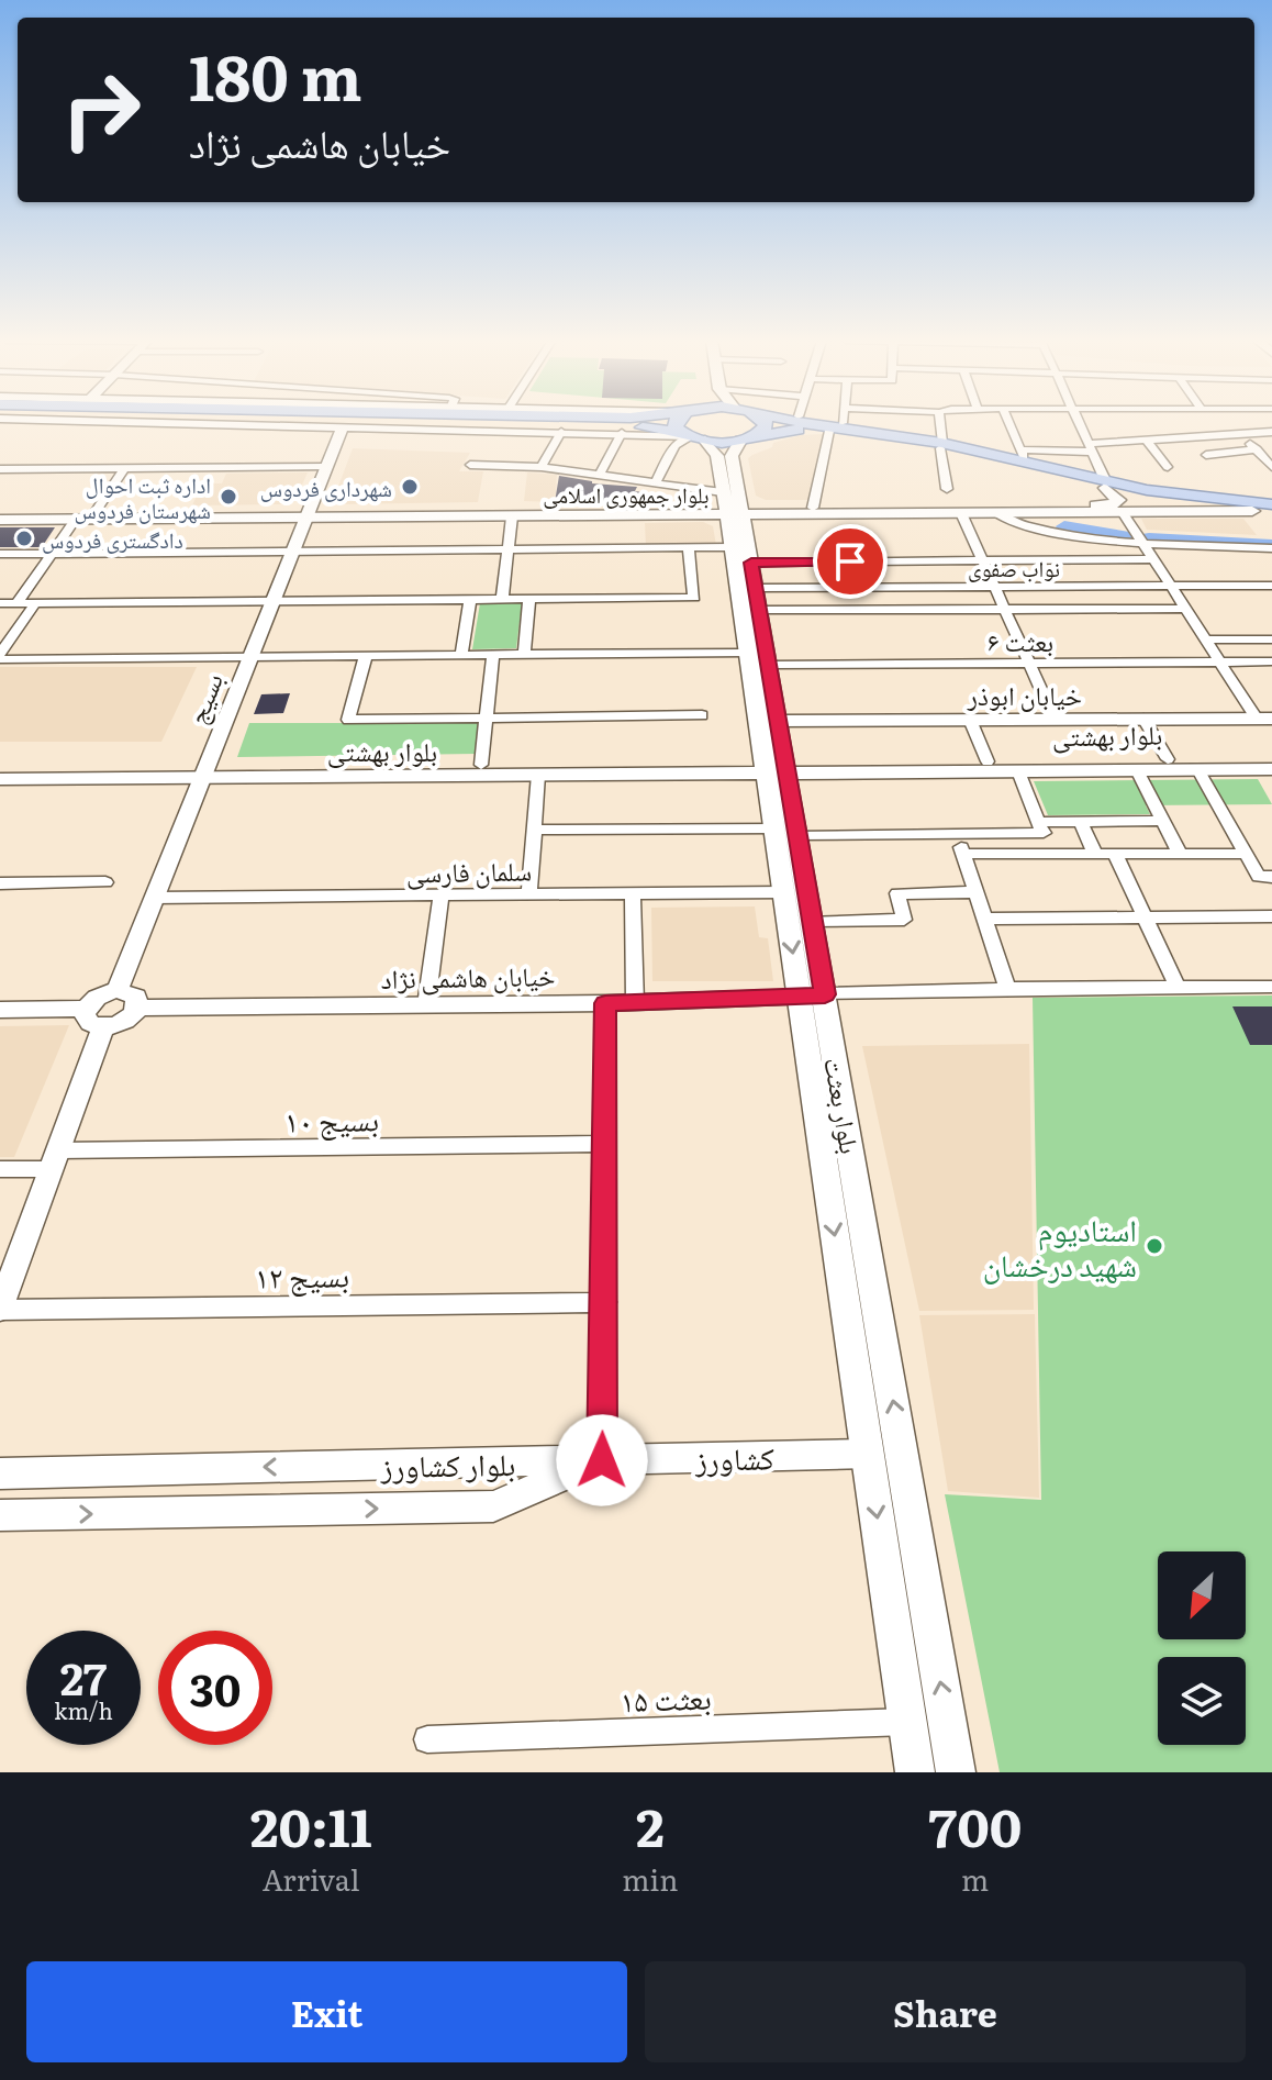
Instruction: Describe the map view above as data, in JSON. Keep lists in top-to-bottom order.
{
  "streets": {
    "main road": ["بلوار جمهوری اسلامی", "بلوار بهشتی", "بلوار بعثت"],
    "street": [
      "نواب صفوی",
      "بعثت ۶",
      "خیابان ابوذر",
      "بسیج",
      "سلمان فارسی",
      "خیابان هاشمی نژاد",
      "بسیج ۱۰",
      "بسیج ۱۲",
      "کشاورز",
      "بلوار کشاورز",
      "بعثت ۱۵"
    ]
  },
  "crossings": [
    ["بلوار جمهوری اسلامی", "بسیج"],
    ["بلوار جمهوری اسلامی", "بلوار بعثت"],
    ["نواب صفوی", "بلوار بعثت"],
    ["بعثت ۶", "بسیج"],
    ["بعثت ۶", "بلوار بعثت"],
    ["خیابان ابوذر", "بلوار بعثت"],
    ["بسیج", "بلوار بهشتی"],
    ["بسیج", "سلمان فارسی"],
    ["بلوار بهشتی", "بلوار بعثت"],
    ["سلمان فارسی", "بلوار بعثت"],
    ["خیابان هاشمی نژاد", "بلوار بعثت"],
    ["بلوار بعثت", "کشاورز"],
    ["بلوار بعثت", "بعثت ۱۵"],
    ["کشاورز", "بلوار کشاورز"]
  ],
  "places": [
    "شهرداری فردوس",
    "اداره ثبت احوال شهرستان فردوس",
    "دادگستری فردوس",
    "استادیوم شهید درخشان"
  ],
  "north": "bottom left",
  "page": {
    "turn": ["180 m", "خیابان هاشمی نژاد"],
    "speed": "27 km/h",
    "limit": "30",
    "eta": [
      "20:11",
      "Arrival",
      "2",
      "min",
      "700",
      "m"
    ],
    "buttons": ["Exit", "Share"]
  }
}
